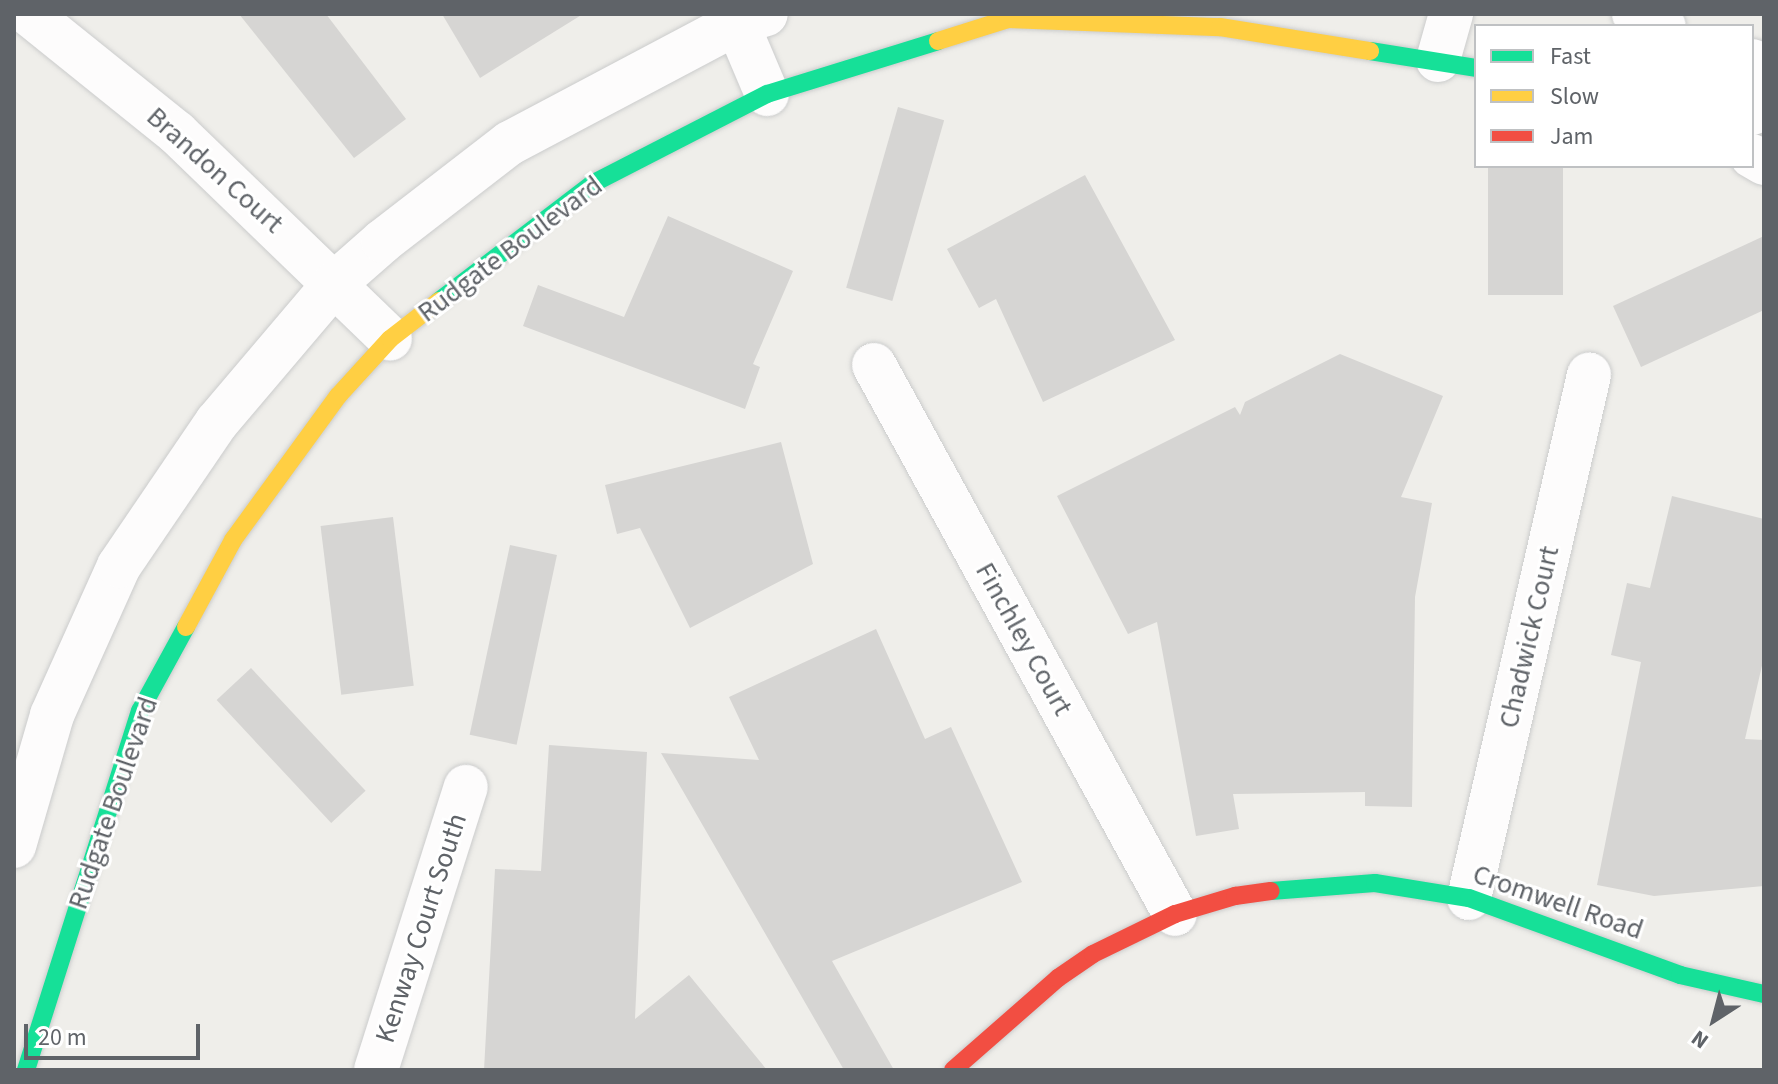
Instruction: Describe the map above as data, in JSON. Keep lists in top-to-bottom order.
{
  "streets": {
    "street": [
      "Brandon Court",
      "Rudgate Boulevard",
      "Chadwick Court",
      "Finchley Court",
      "Cromwell Road",
      "Kenway Court South"
    ]
  },
  "crossings": [
    ["Brandon Court", "Rudgate Boulevard"],
    ["Chadwick Court", "Cromwell Road"],
    ["Finchley Court", "Cromwell Road"]
  ],
  "legend": ["Fast", "Slow", "Jam"],
  "scale_bar": "20 m",
  "north": "bottom left"
}
